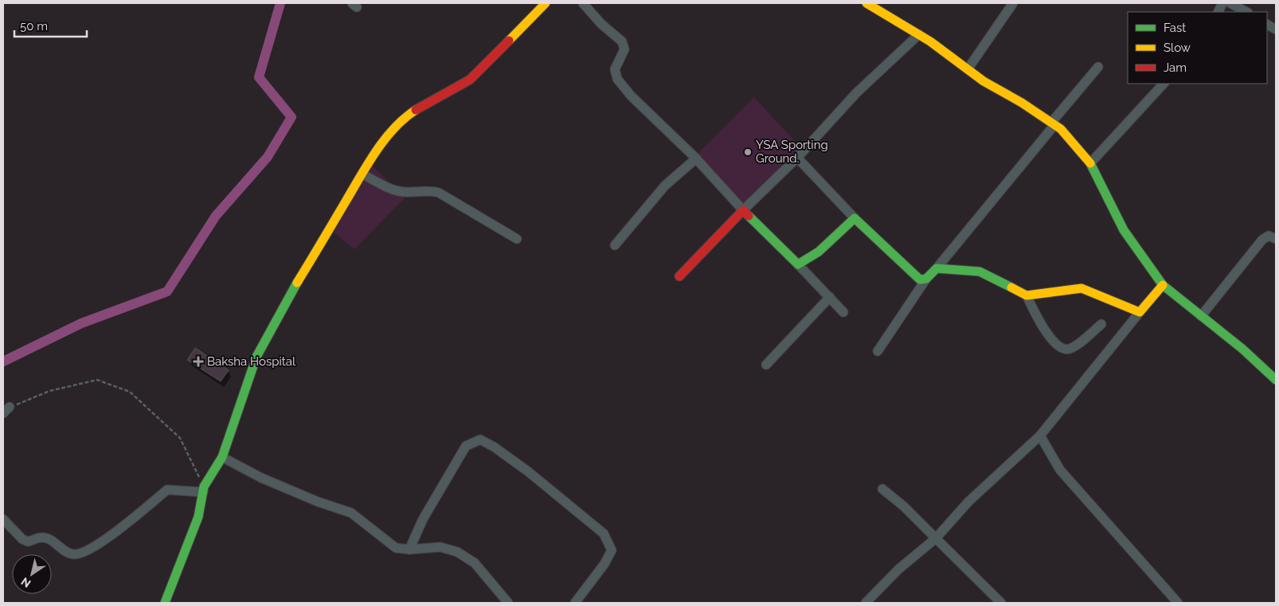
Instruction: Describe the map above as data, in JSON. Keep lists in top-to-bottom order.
{
  "places": {
    "other": ["YSA Sporting Ground."],
    "health": ["Baksha Hospital"]
  },
  "legend": ["Fast", "Slow", "Jam"],
  "scale_bar": "50 m",
  "north": "bottom left"
}
